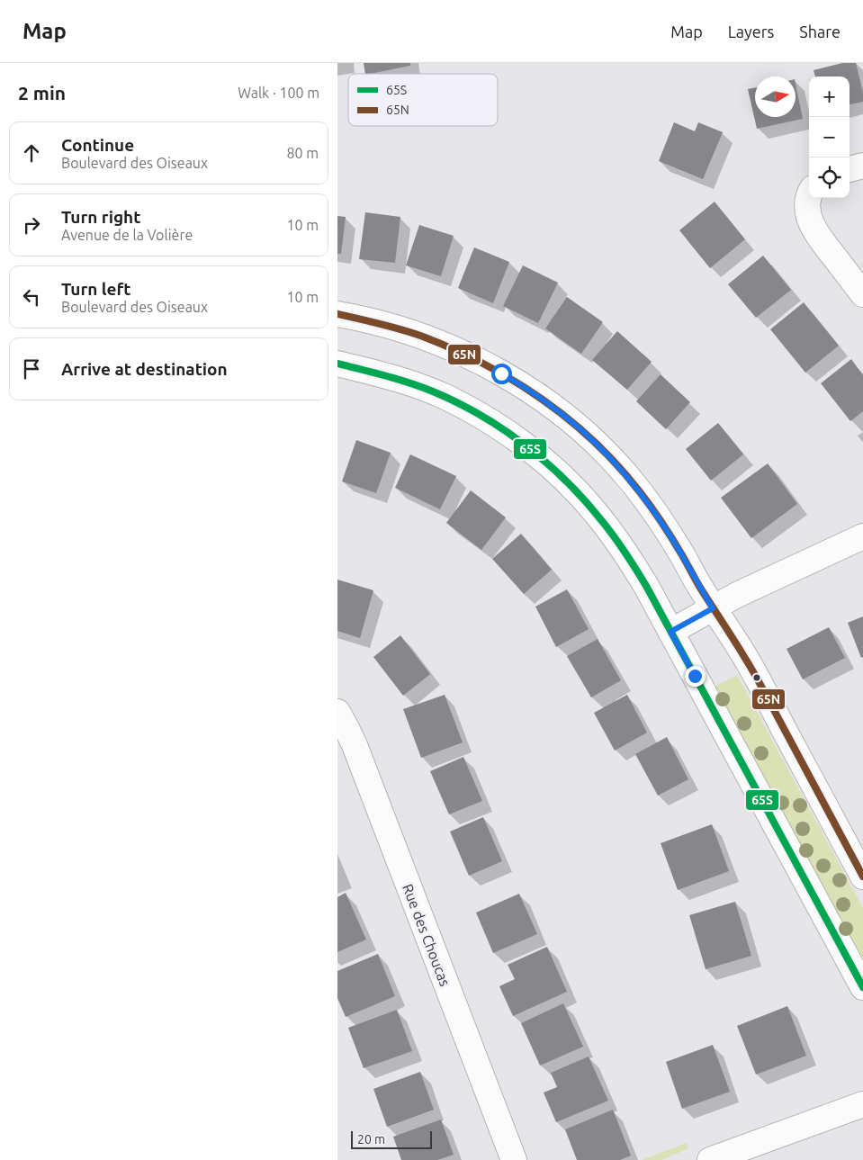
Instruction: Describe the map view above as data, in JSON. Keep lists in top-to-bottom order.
{
  "streets": {
    "street": ["Rue des Choucas"]
  },
  "lines": ["transit line 65N", "transit line 65S"],
  "legend": ["65S", "65N"],
  "scale_bar": "20 m",
  "north": "right",
  "page": {
    "header": "Map",
    "nav": ["Map", "Layers", "Share"],
    "heading": ["2 min", "Walk · 100 m"],
    "map_buttons": ["+", "−"],
    "list": [
      ["Continue", "Boulevard des Oiseaux", "80 m"],
      ["Turn right", "Avenue de la Volière", "10 m"],
      ["Turn left", "Boulevard des Oiseaux", "10 m"],
      "Arrive at destination"
    ],
    "scale": "20 m"
  }
}
